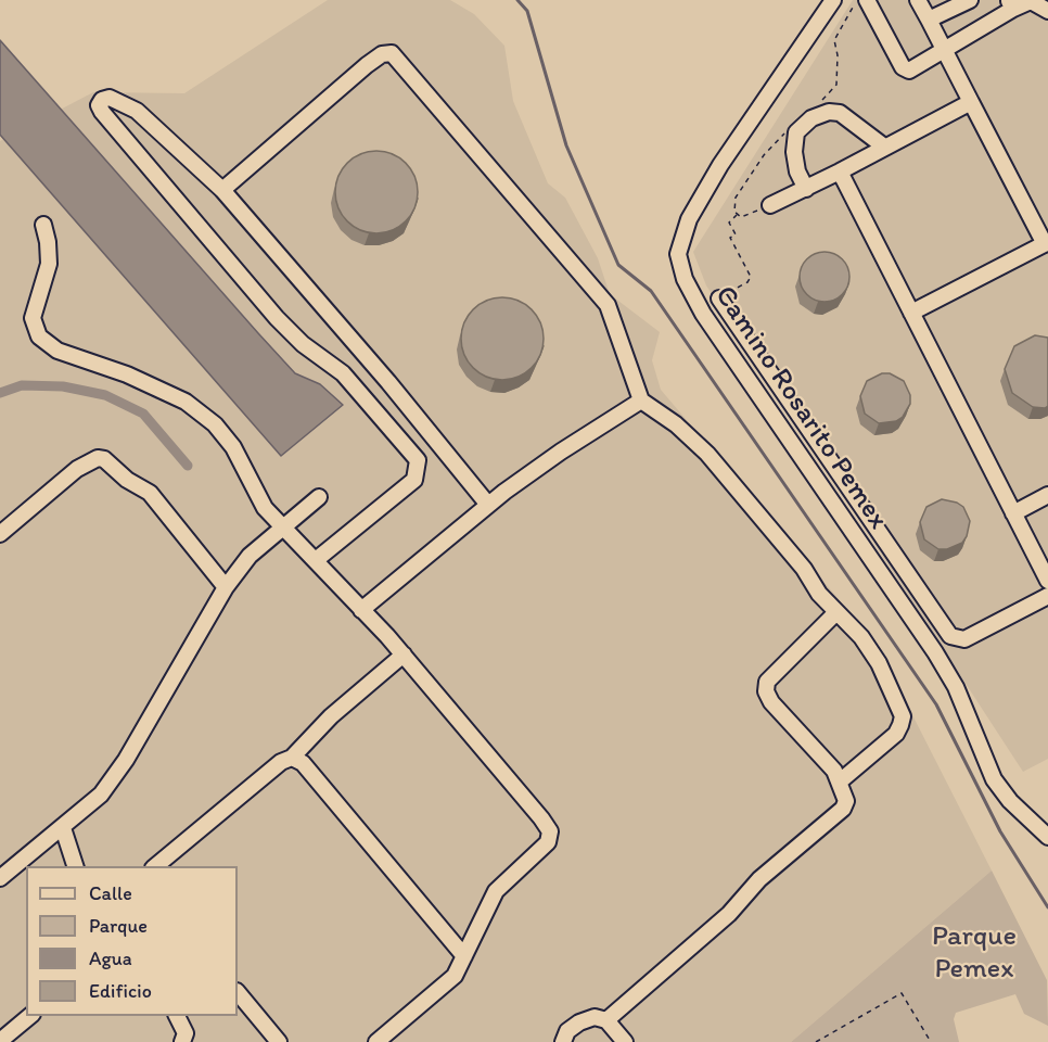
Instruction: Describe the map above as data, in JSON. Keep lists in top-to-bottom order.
{
  "streets": {
    "street": ["Camino Rosarito Pemex"]
  },
  "parks": ["Parque Pemex"],
  "legend": [
    "Calle",
    "Parque",
    "Agua",
    "Edificio"
  ]
}
